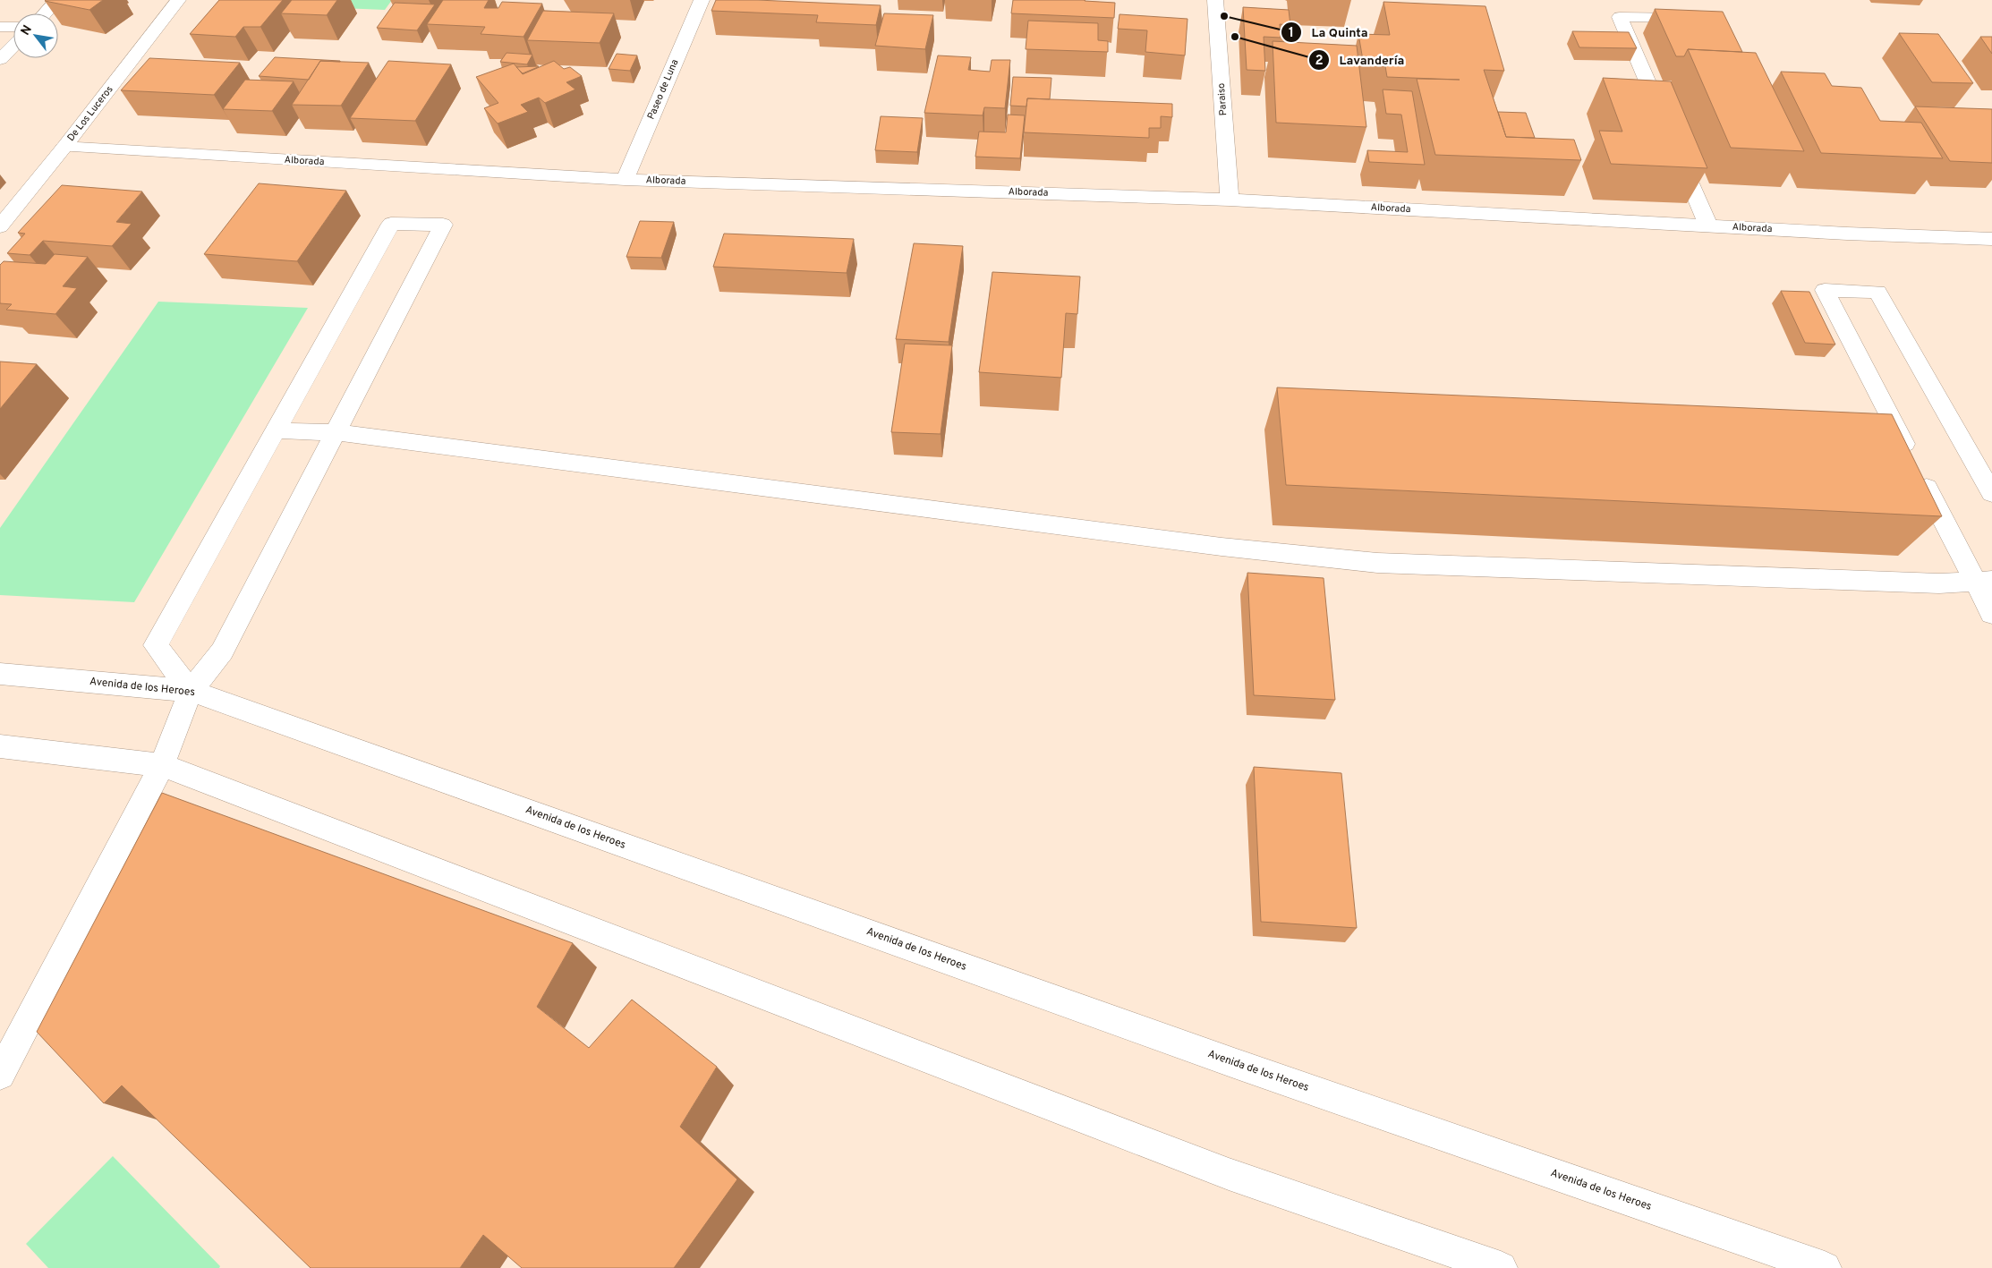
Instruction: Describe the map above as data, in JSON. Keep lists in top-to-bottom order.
{
  "streets": {
    "street": [
      "Paseo de Luna",
      "Paraiso",
      "De Los Luceros",
      "Alborada",
      "Avenida de los Heroes"
    ]
  },
  "crossings": [
    ["Paseo de Luna", "Alborada"],
    ["Paraiso", "Alborada"],
    ["De Los Luceros", "Alborada"]
  ],
  "places": ["La Quinta", "Lavandería"],
  "north": "top left"
}
